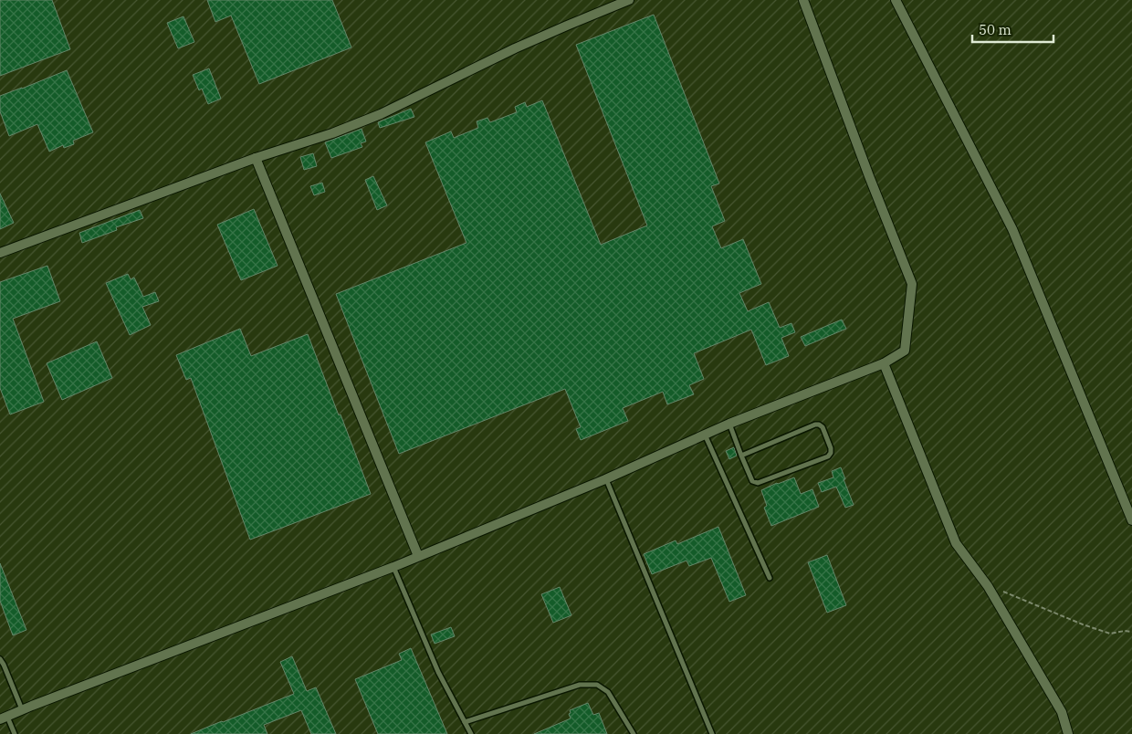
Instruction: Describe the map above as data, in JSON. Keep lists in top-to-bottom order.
{
  "scale_bar": "50 m"
}
